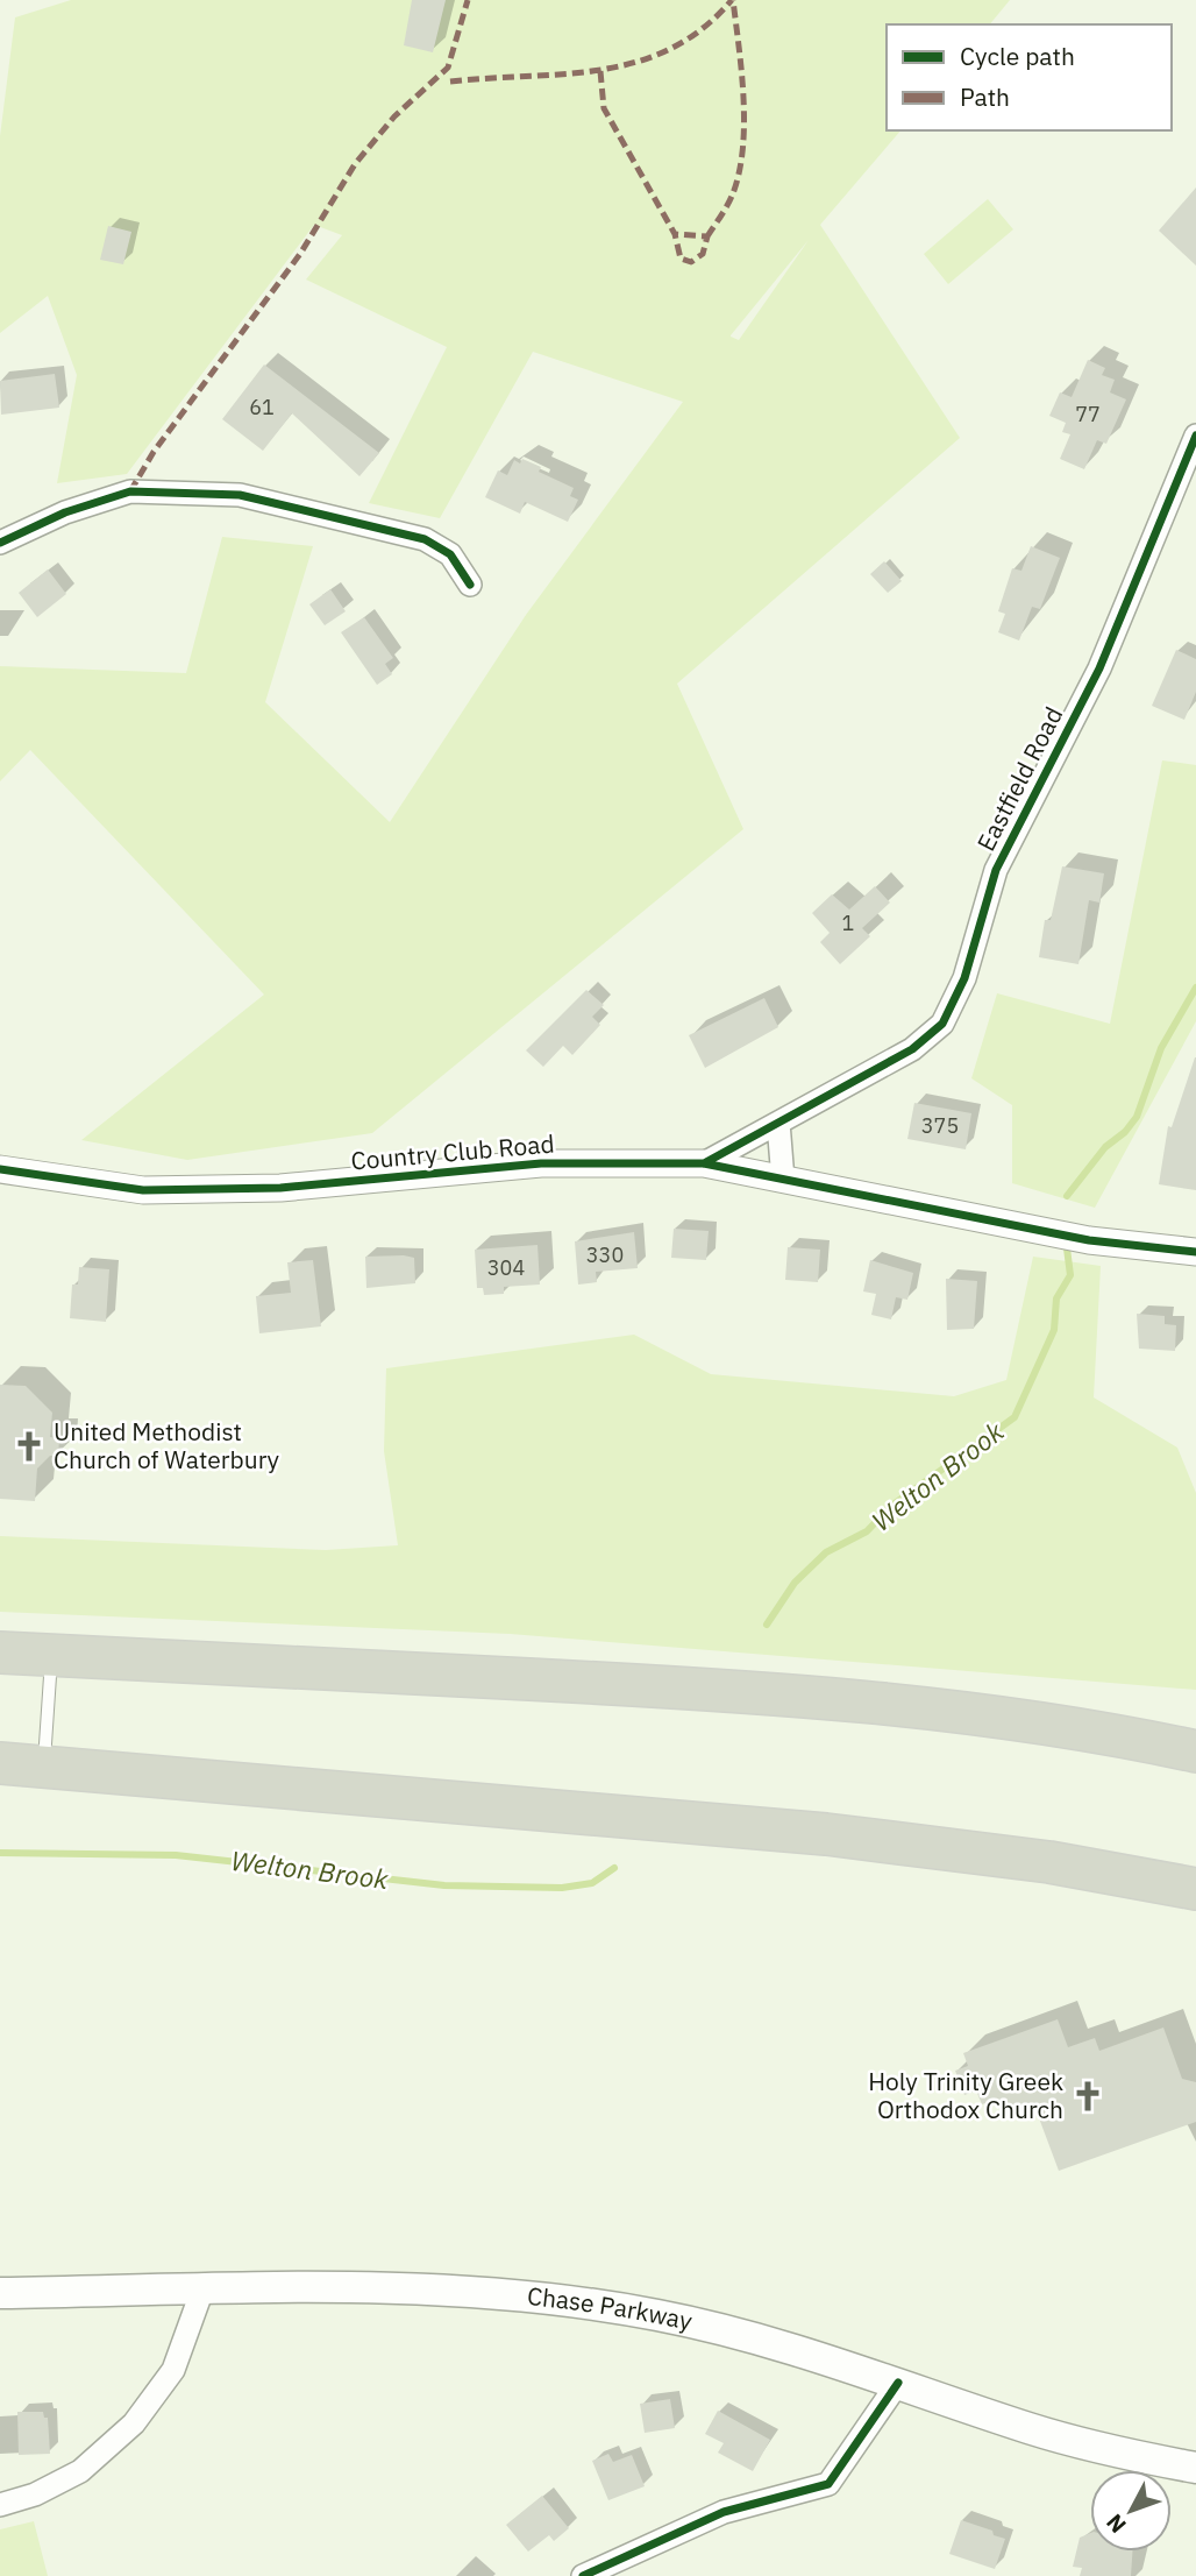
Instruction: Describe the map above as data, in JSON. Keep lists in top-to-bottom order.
{
  "streets": {
    "main road": ["Chase Parkway"],
    "street": ["Eastfield Road", "Country Club Road"]
  },
  "crossings": [
    ["Eastfield Road", "Country Club Road"]
  ],
  "water": ["Welton Brook"],
  "places": {
    "church": ["United Methodist Church of Waterbury", "Holy Trinity Greek Orthodox Church"]
  },
  "house_numbers": [
    "61",
    "77",
    "1",
    "375",
    "330",
    "304"
  ],
  "legend": ["Cycle path", "Path"],
  "north": "bottom left"
}
